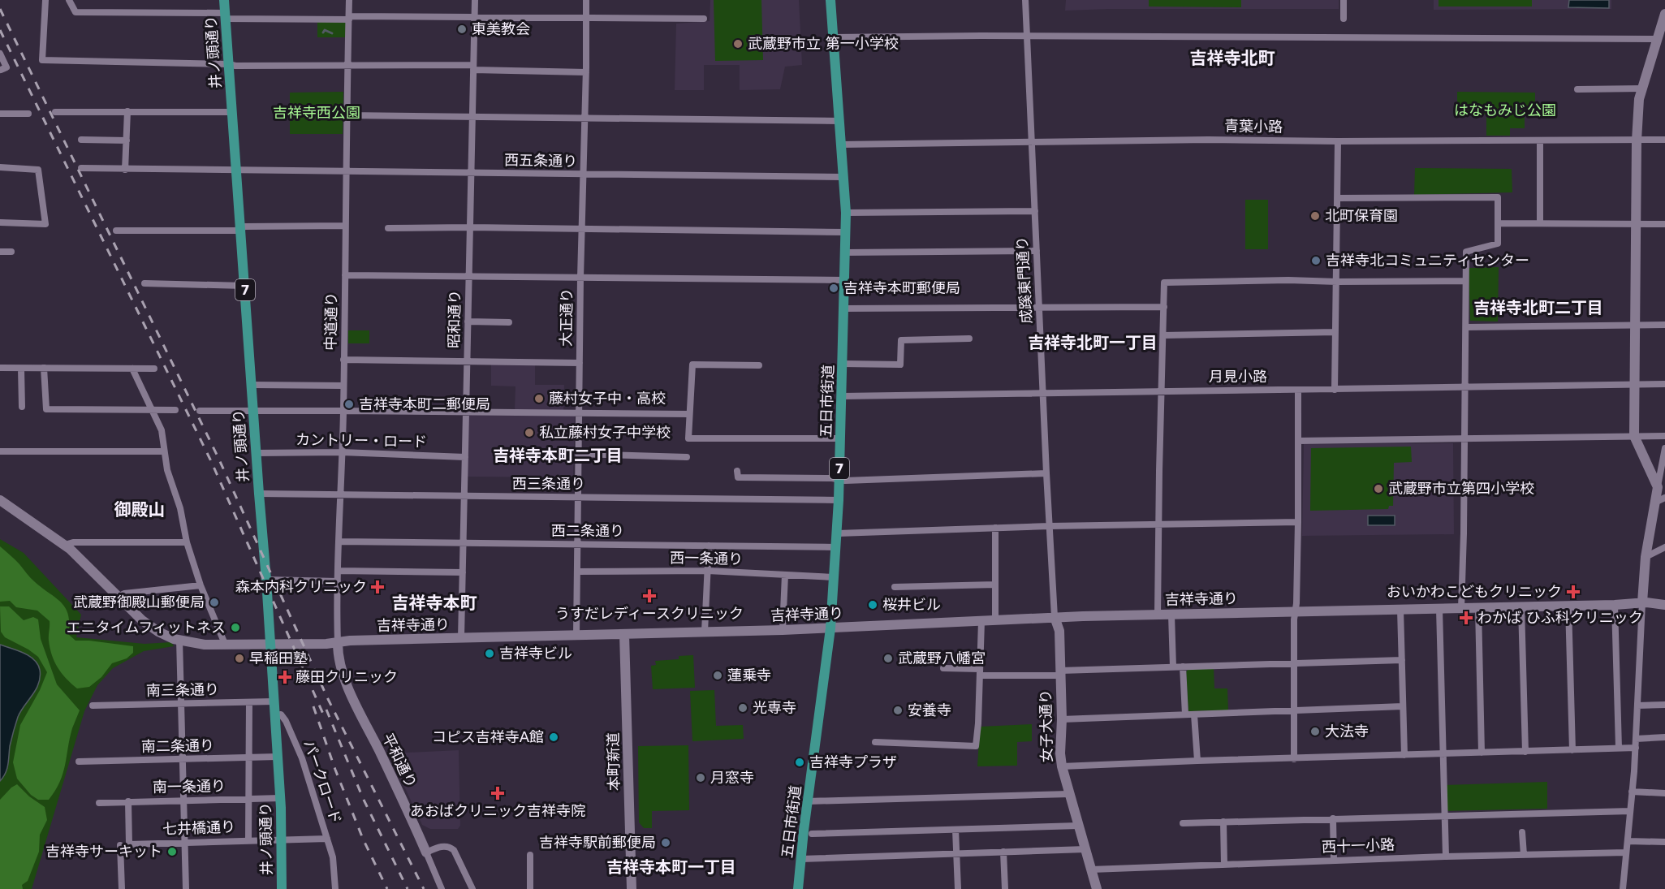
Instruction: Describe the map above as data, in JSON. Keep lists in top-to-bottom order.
{
  "streets": {
    "main road": [
      "井ノ頭通り",
      "7",
      "五日市街道",
      "吉祥寺通り",
      "女子大通り",
      "平和通り",
      "本町新道"
    ],
    "street": [
      "青葉小路",
      "西五条通り",
      "成蹊東門通り",
      "大正通り",
      "昭和通り",
      "中道通り",
      "月見小路",
      "カントリー・ロード",
      "西三条通り",
      "西二条通り",
      "西一条通り",
      "南三条通り",
      "南二条通り",
      "パークロード",
      "南一条通り",
      "七井橋通り",
      "西十一小路"
    ]
  },
  "crossings": [
    ["井ノ頭通り", "西五条通り"],
    ["井ノ頭通り", "カントリー・ロード"],
    ["井ノ頭通り", "西三条通り"],
    ["井ノ頭通り", "吉祥寺通り"],
    ["井ノ頭通り", "南三条通り"],
    ["井ノ頭通り", "南二条通り"],
    ["井ノ頭通り", "パークロード"],
    ["井ノ頭通り", "南一条通り"],
    ["井ノ頭通り", "七井橋通り"],
    ["青葉小路", "成蹊東門通り"],
    ["青葉小路", "五日市街道"],
    ["西五条通り", "大正通り"],
    ["西五条通り", "昭和通り"],
    ["西五条通り", "中道通り"],
    ["西五条通り", "五日市街道"],
    ["成蹊東門通り", "月見小路"],
    ["成蹊東門通り", "吉祥寺通り"],
    ["成蹊東門通り", "女子大通り"],
    ["大正通り", "西三条通り"],
    ["大正通り", "西二条通り"],
    ["大正通り", "西一条通り"],
    ["大正通り", "吉祥寺通り"],
    ["昭和通り", "カントリー・ロード"],
    ["昭和通り", "西三条通り"],
    ["昭和通り", "西二条通り"],
    ["昭和通り", "吉祥寺通り"],
    ["中道通り", "カントリー・ロード"],
    ["中道通り", "西三条通り"],
    ["中道通り", "西二条通り"],
    ["中道通り", "吉祥寺通り"],
    ["中道通り", "平和通り"],
    ["月見小路", "五日市街道"],
    ["五日市街道", "西三条通り"],
    ["五日市街道", "西二条通り"],
    ["五日市街道", "西一条通り"],
    ["五日市街道", "吉祥寺通り"],
    ["吉祥寺通り", "女子大通り"],
    ["吉祥寺通り", "平和通り"],
    ["吉祥寺通り", "本町新道"],
    ["女子大通り", "西十一小路"],
    ["パークロード", "七井橋通り"],
    ["南一条通り", "七井橋通り"]
  ],
  "districts": [
    "吉祥寺北町",
    "吉祥寺北町二丁目",
    "吉祥寺北町一丁目",
    "吉祥寺本町二丁目",
    "御殿山",
    "吉祥寺本町",
    "吉祥寺本町一丁目"
  ],
  "parks": ["はなもみじ公園", "吉祥寺西公園"],
  "places": {
    "other": [
      "東美教会",
      "武蔵野市立 第一小学校",
      "北町保育園",
      "吉祥寺北コミュニティセンター",
      "吉祥寺本町郵便局",
      "藤村女子中・高校",
      "吉祥寺本町二郵便局",
      "私立藤村女子中学校",
      "武蔵野市立第四小学校",
      "武蔵野御殿山郵便局",
      "桜井ビル",
      "エニタイムフィットネス",
      "吉祥寺ビル",
      "早稲田塾",
      "武蔵野八幡宮",
      "蓮乗寺",
      "光専寺",
      "安養寺",
      "大法寺",
      "コピス吉祥寺A館",
      "吉祥寺プラザ",
      "月窓寺",
      "吉祥寺駅前郵便局",
      "吉祥寺サーキット"
    ],
    "health": [
      "森本内科クリニック",
      "おいかわこどもクリニック",
      "うすだレディースクリニック",
      "わかば ひふ科クリニック",
      "藤田クリニック",
      "あおばクリニック吉祥寺院"
    ]
  }
}
